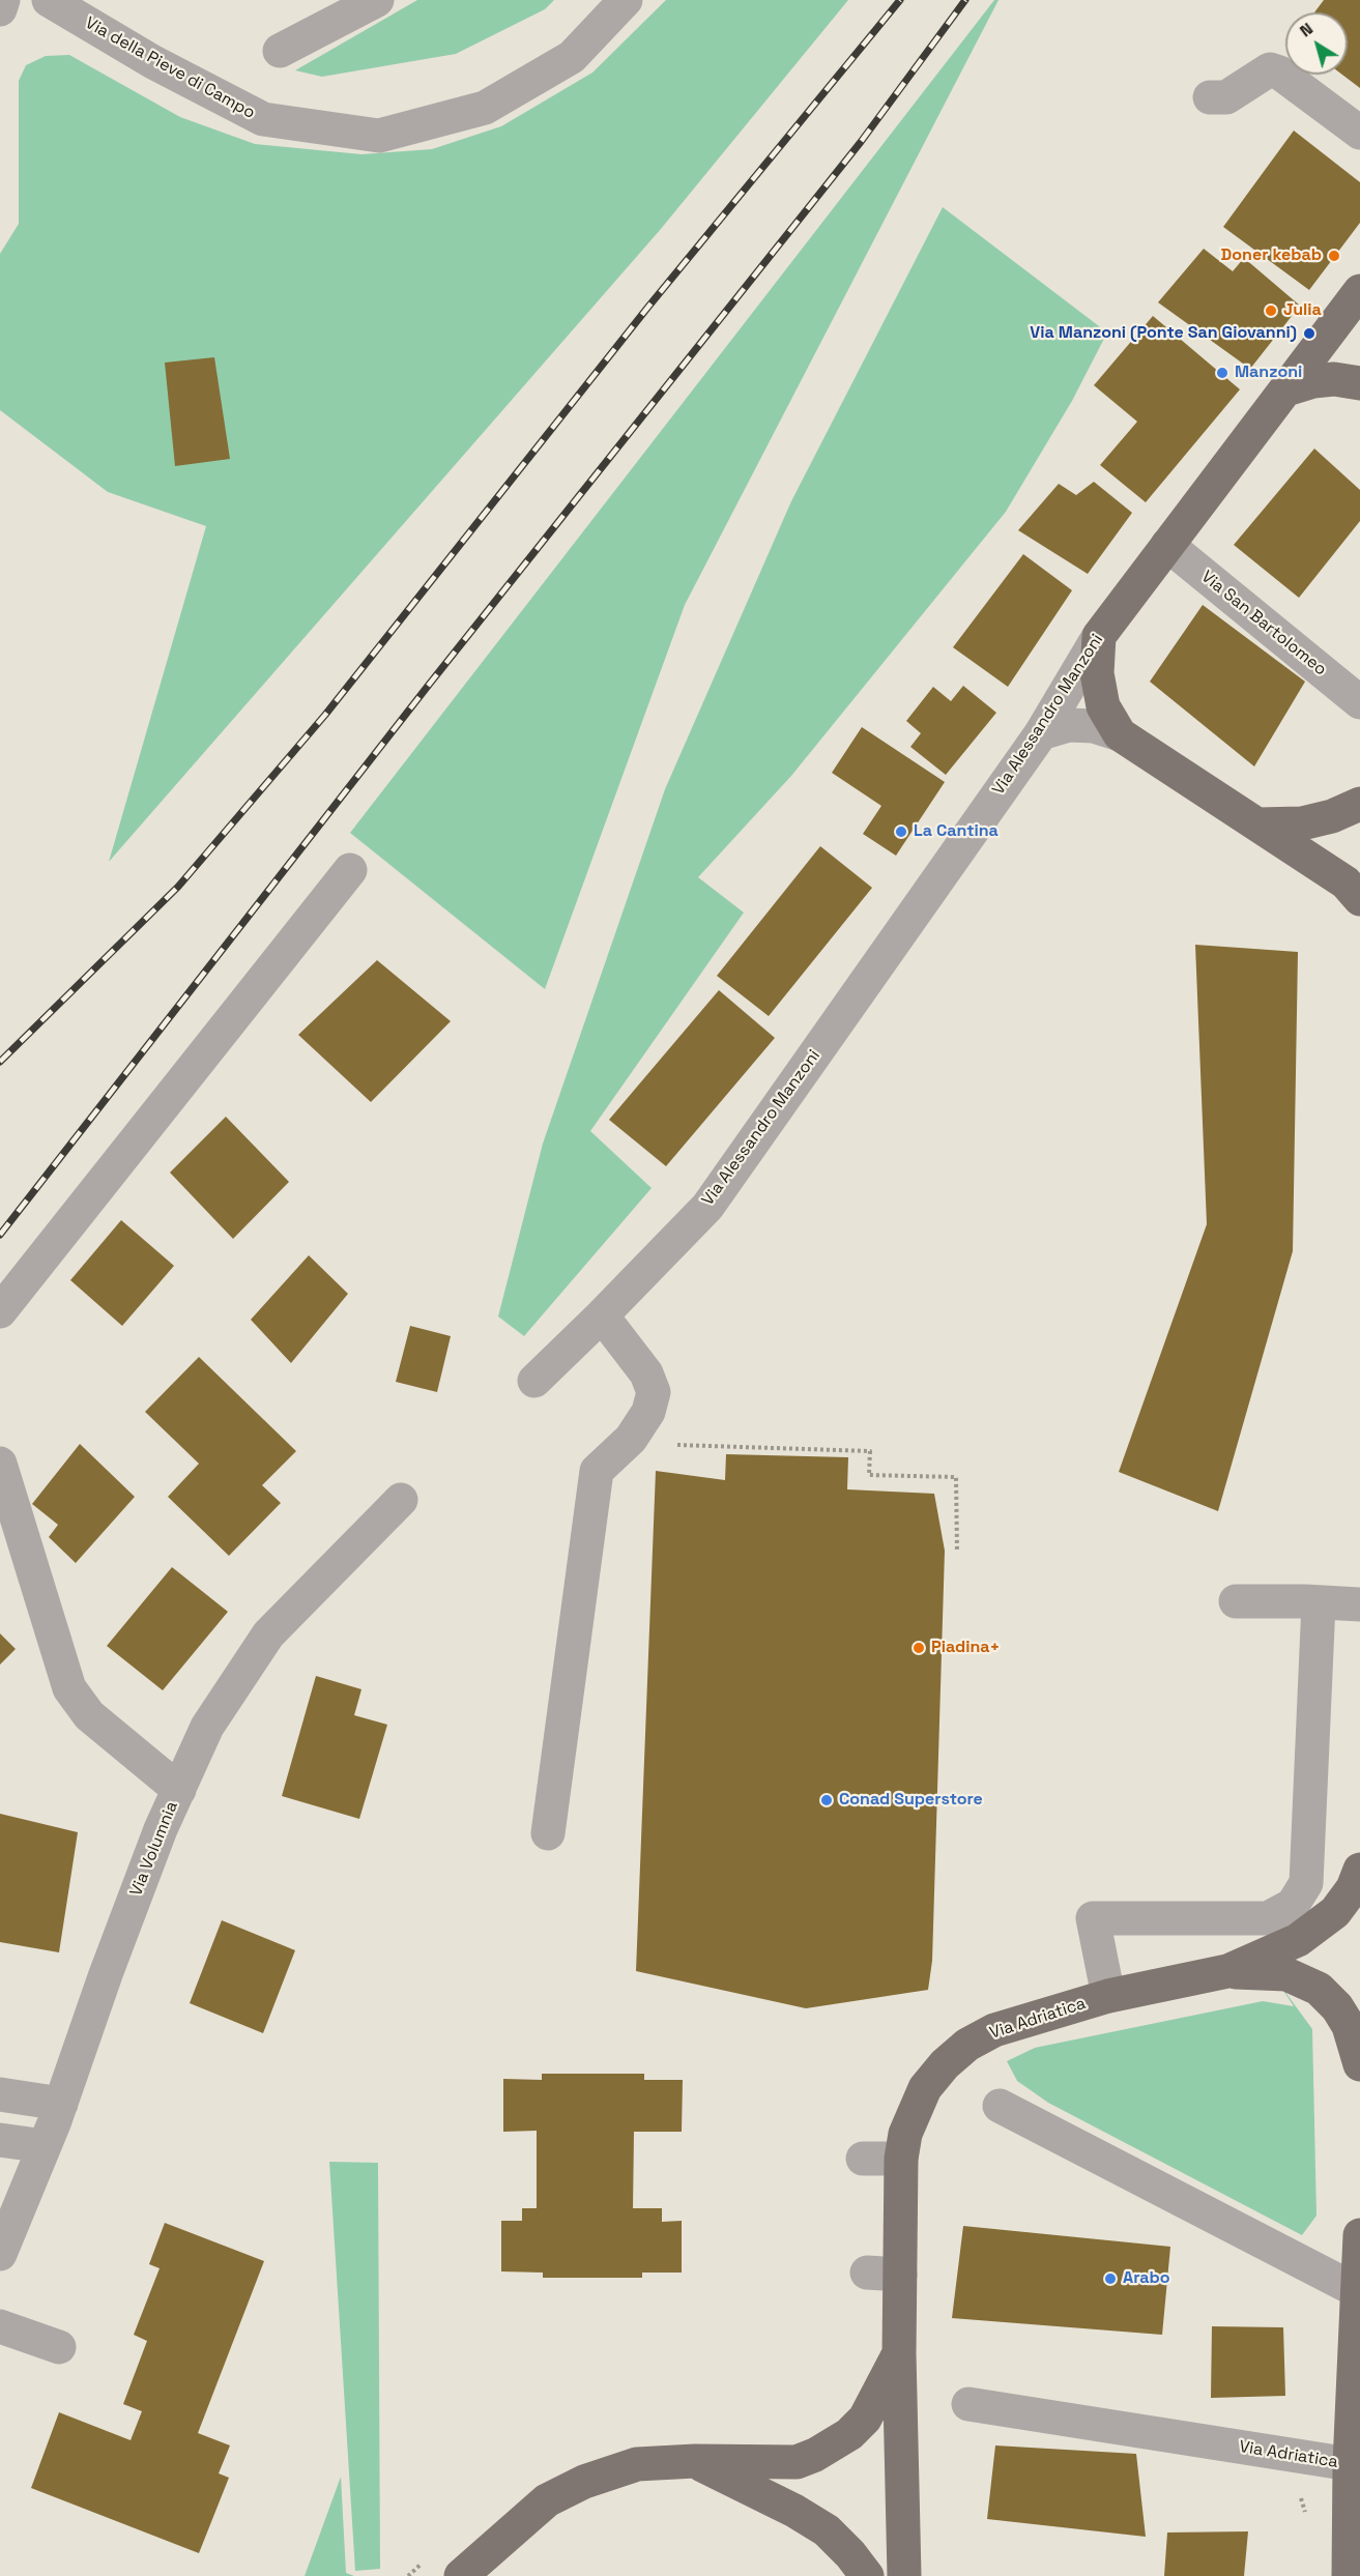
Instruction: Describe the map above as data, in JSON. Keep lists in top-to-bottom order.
{
  "streets": {
    "main road": ["Via Alessandro Manzoni", "Via Adriatica"],
    "street": ["Via della Pieve di Campo", "Via San Bartolomeo", "Via Volumnia"]
  },
  "crossings": [
    ["Via San Bartolomeo", "Via Alessandro Manzoni"]
  ],
  "places": [
    "Doner kebab",
    "Julia",
    "Via Manzoni (Ponte San Giovanni)",
    "Manzoni",
    "La Cantina",
    "Piadina+",
    "Conad Superstore",
    "Arabo"
  ],
  "north": "top left"
}
